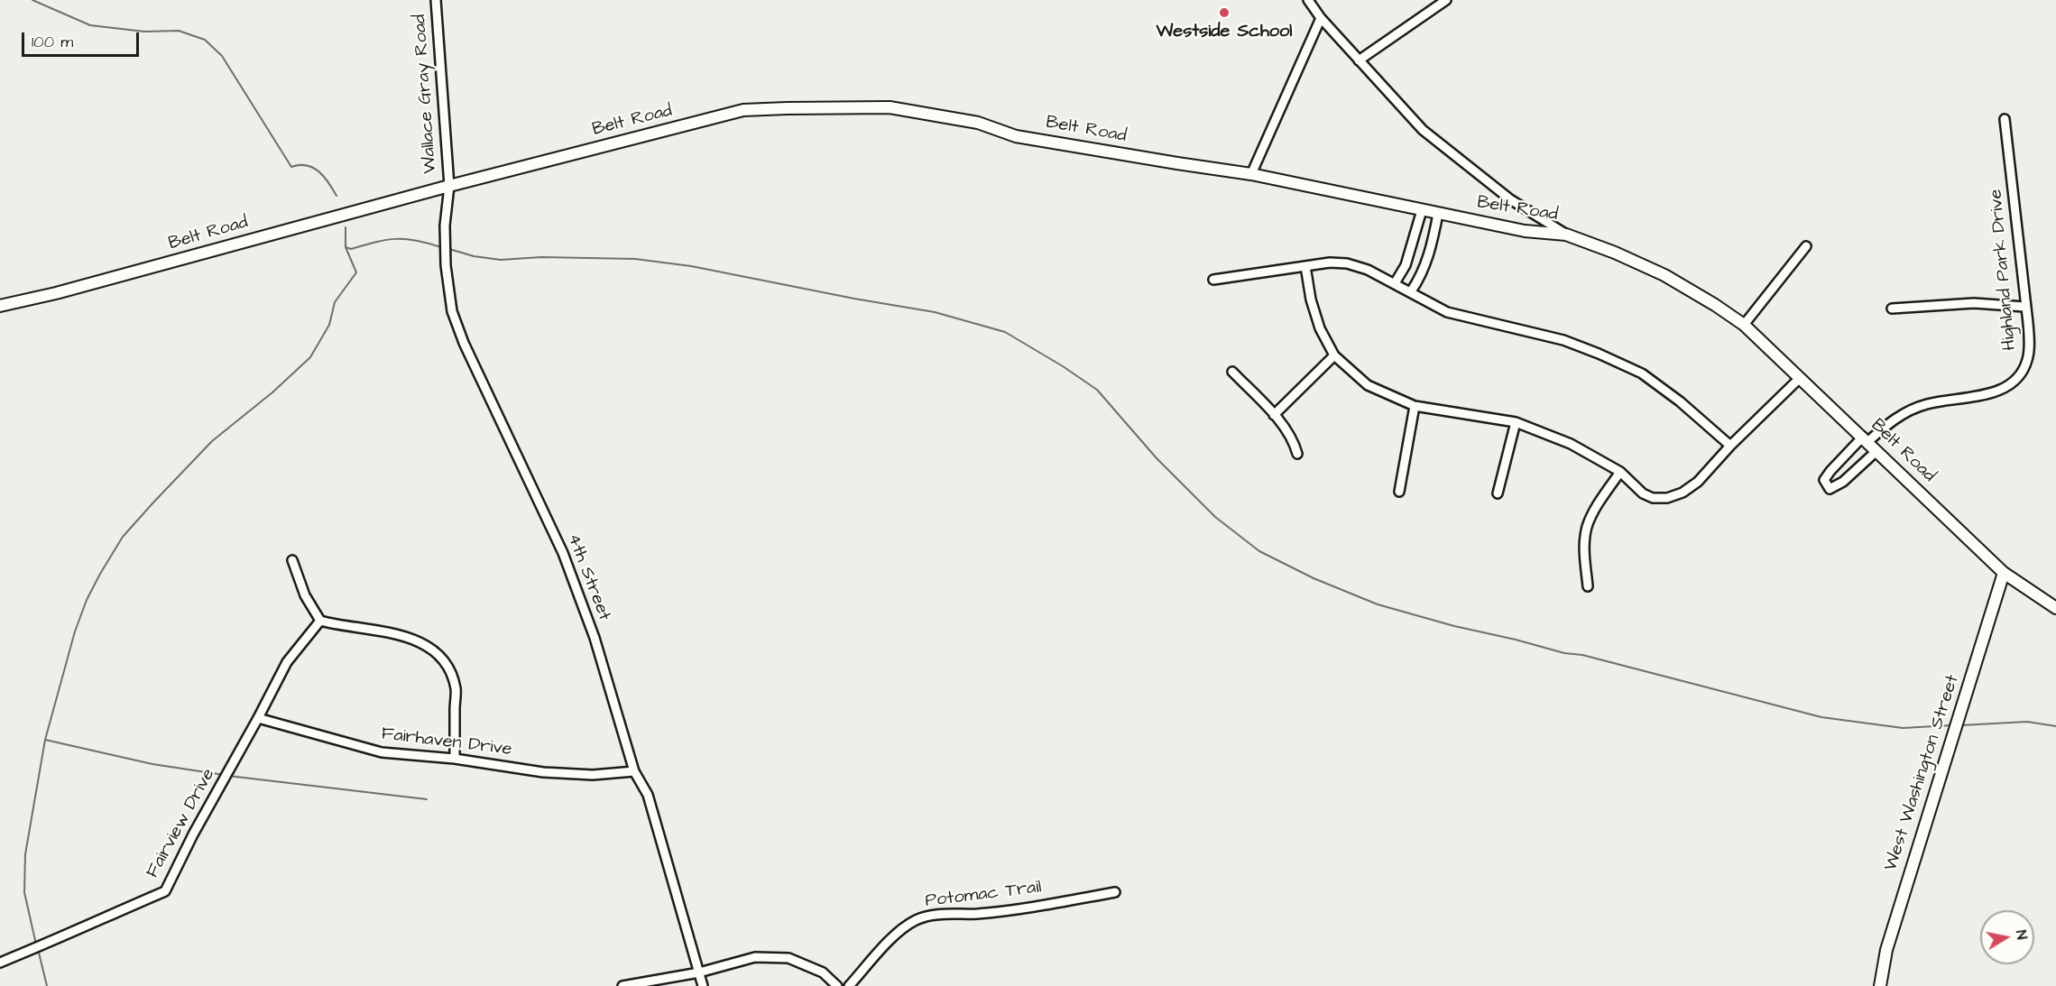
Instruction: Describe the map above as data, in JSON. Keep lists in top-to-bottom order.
{
  "streets": {
    "street": [
      "Wallace Gray Road",
      "Belt Road",
      "Highland Park Drive",
      "4th Street",
      "Fairhaven Drive",
      "West Washington Street",
      "Fairview Drive",
      "Potomac Trail"
    ]
  },
  "crossings": [
    ["Wallace Gray Road", "Belt Road"],
    ["Wallace Gray Road", "4th Street"],
    ["Belt Road", "Highland Park Drive"],
    ["Belt Road", "4th Street"],
    ["Belt Road", "West Washington Street"],
    ["4th Street", "Fairhaven Drive"],
    ["Fairhaven Drive", "Fairview Drive"]
  ],
  "places": ["Westside School"],
  "scale_bar": "100 m",
  "north": "right"
}
